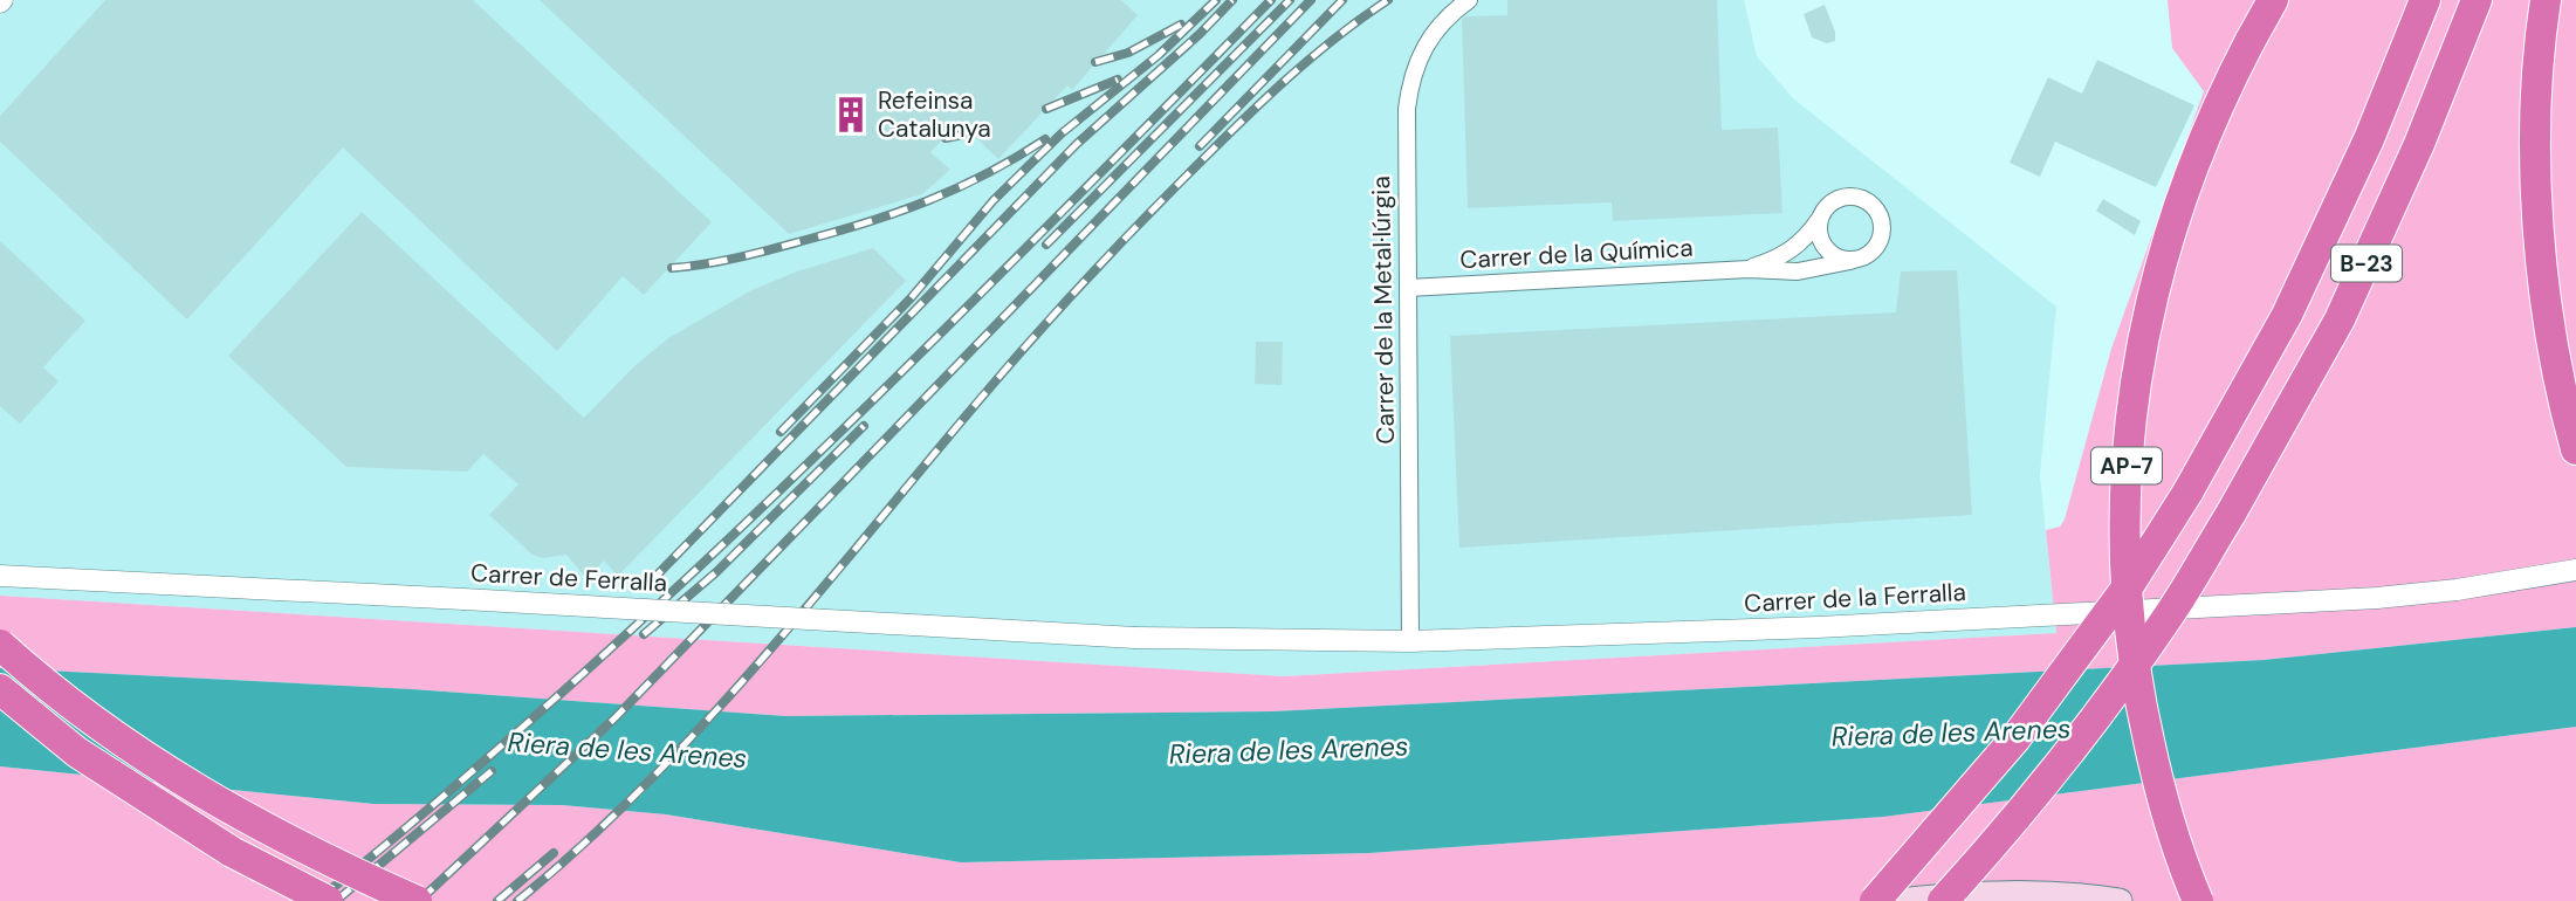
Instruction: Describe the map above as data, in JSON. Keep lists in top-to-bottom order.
{
  "streets": {
    "highway": ["B-23", "AP-7"],
    "street": [
      "Carrer de la Química",
      "Carrer de la Metal·lúrgia",
      "Carrer de Ferralla",
      "Carrer de la Ferralla"
    ]
  },
  "crossings": [
    ["Carrer de la Química", "Carrer de la Metal·lúrgia"],
    ["Carrer de la Metal·lúrgia", "Carrer de la Ferralla"],
    ["Carrer de Ferralla", "Carrer de la Ferralla"]
  ],
  "water": ["Riera de les Arenes"],
  "places": {
    "building": ["Refeinsa Catalunya"]
  }
}
